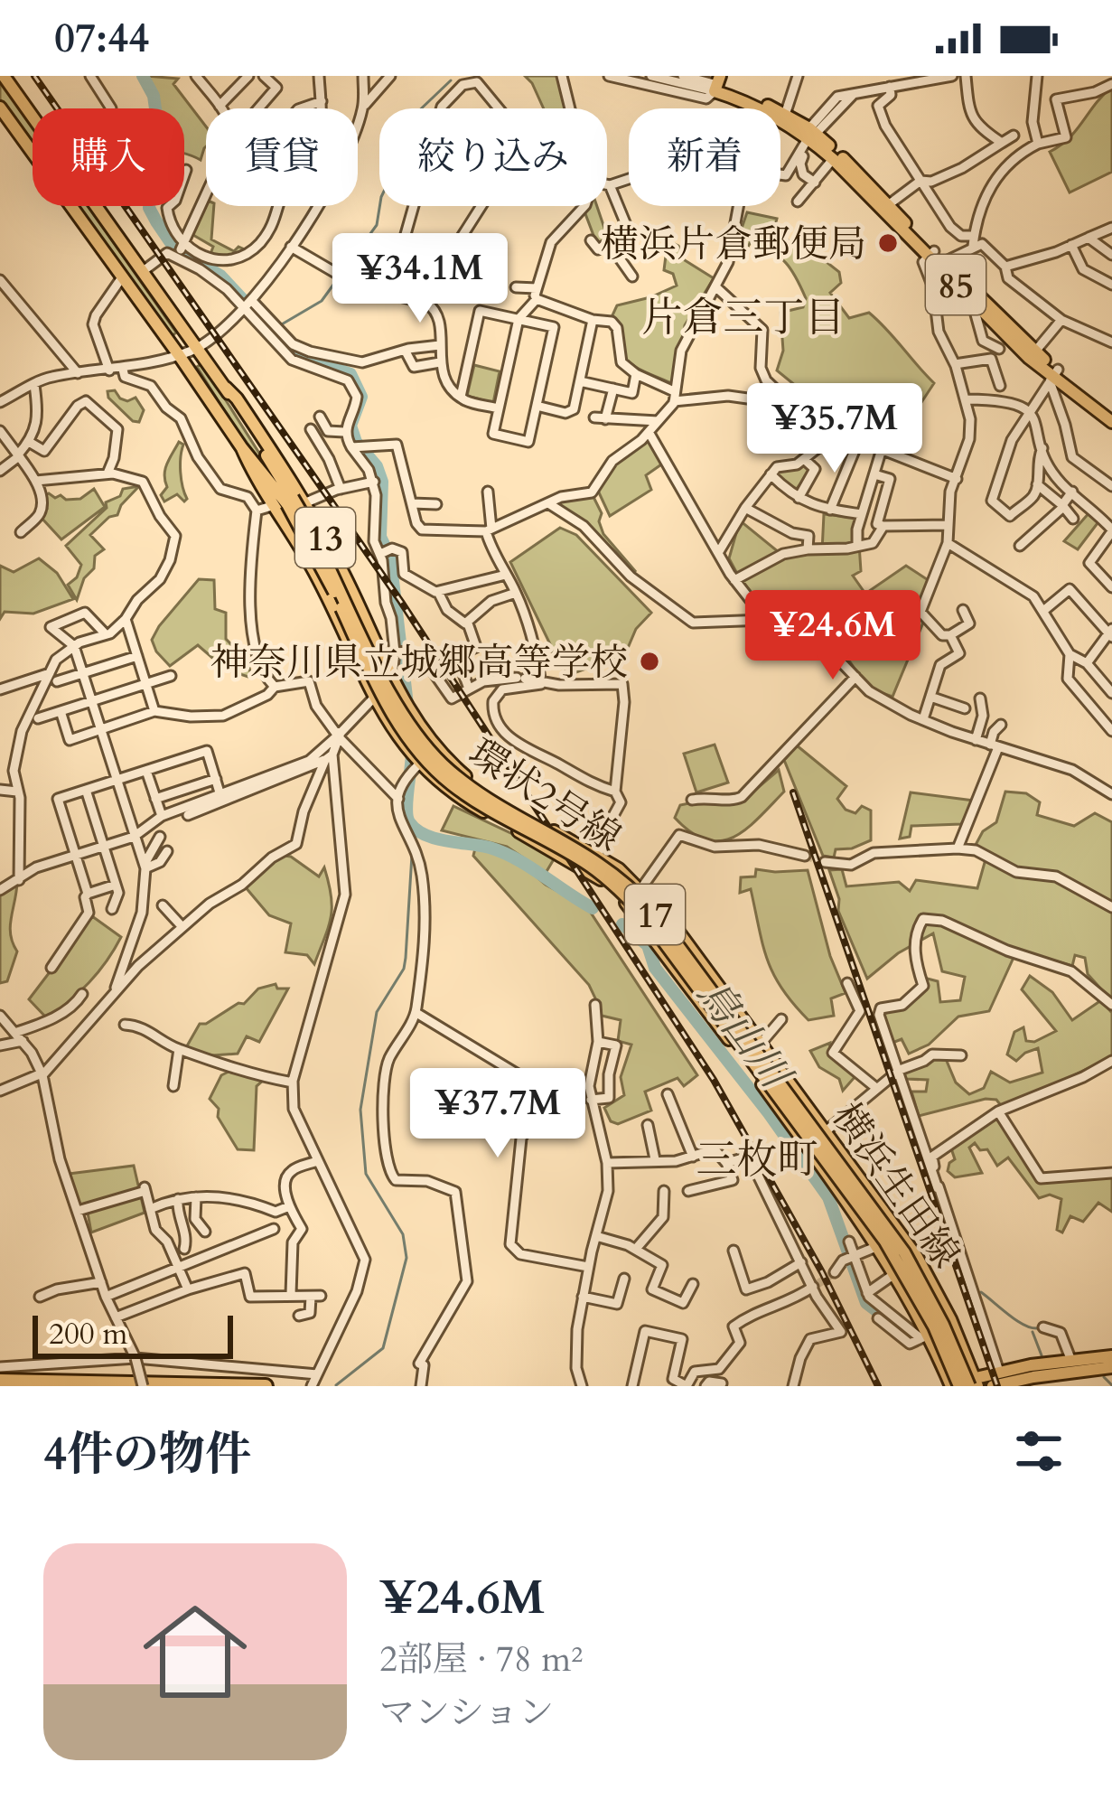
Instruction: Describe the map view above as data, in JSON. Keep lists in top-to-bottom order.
{
  "streets": {
    "main road": [
      "85",
      "13",
      "環状2号線",
      "17",
      "横浜生田線"
    ]
  },
  "crossings": [
    ["環状2号線", "横浜生田線"]
  ],
  "districts": ["片倉三丁目", "三枚町"],
  "water": ["鳥山川"],
  "places": ["横浜片倉郵便局", "神奈川県立城郷高等学校"],
  "scale_bar": "200 m",
  "page": {
    "status": "07:44",
    "chip": [
      "購入",
      "賃貸",
      "絞り込み",
      "新着"
    ],
    "price": [
      "¥34.1M",
      "¥35.7M",
      "¥24.6M",
      "¥37.7M"
    ],
    "scale": "200 m",
    "heading": "4件の物件",
    "list": [
      {
        "name": "¥24.6M",
        "note": "2部屋 · 78 m² · マンション"
      }
    ]
  }
}
